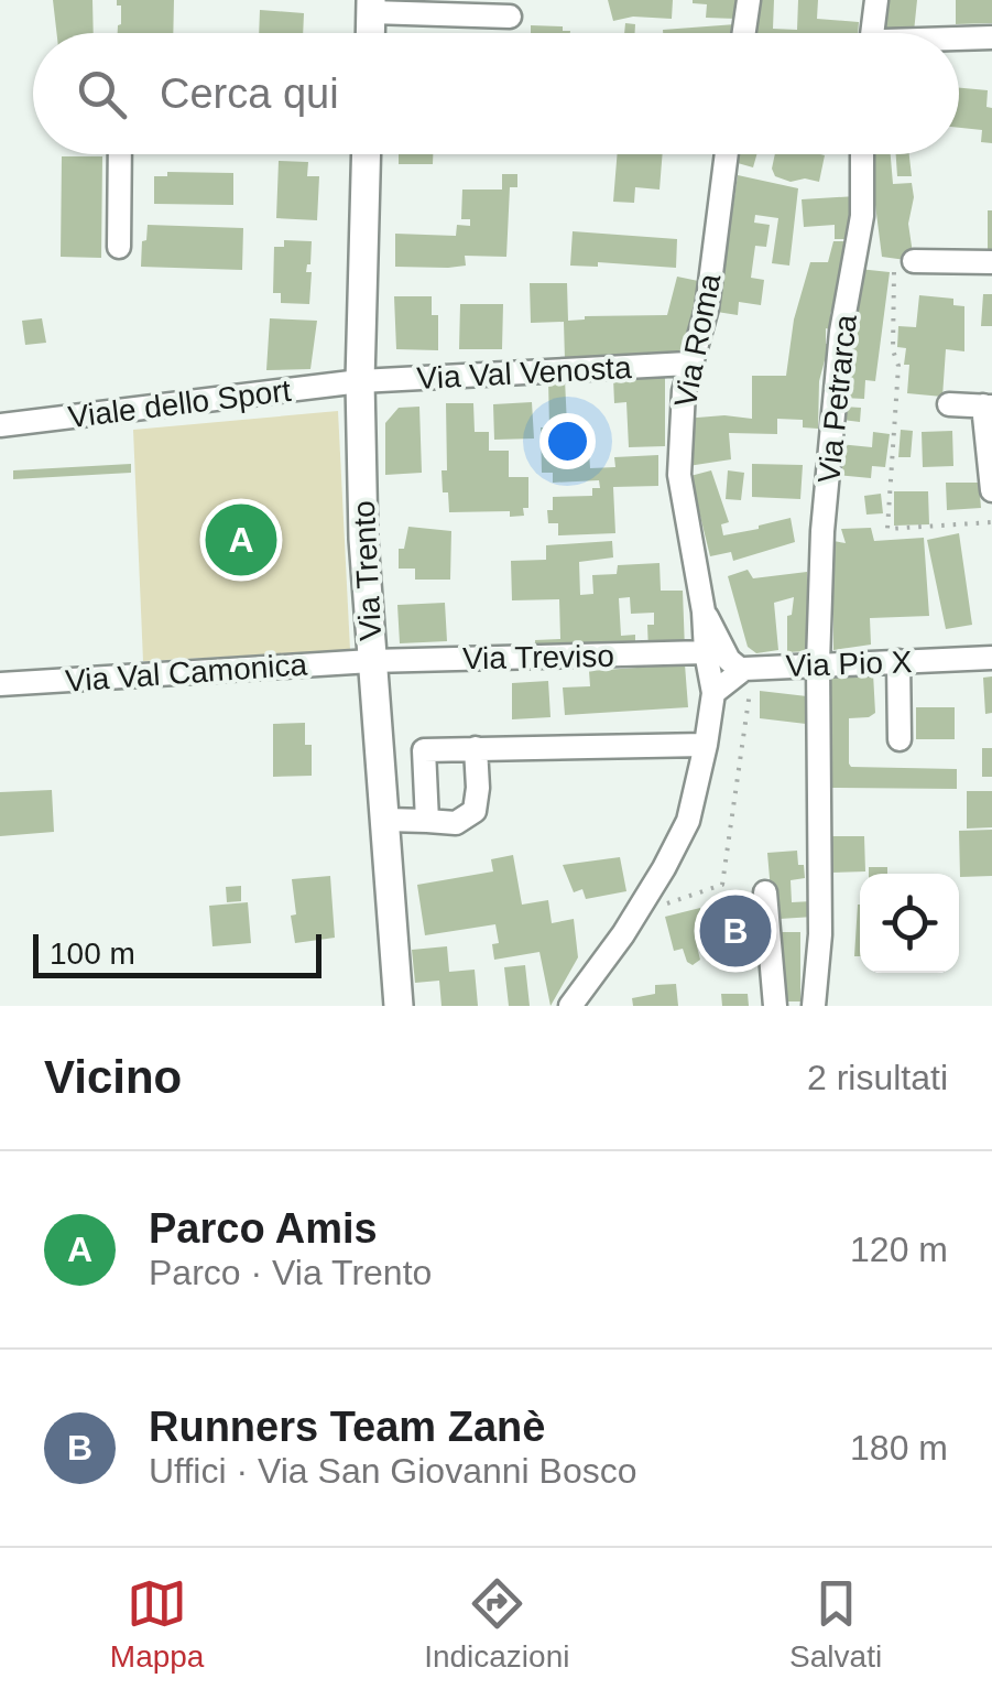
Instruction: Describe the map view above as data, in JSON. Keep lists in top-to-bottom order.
{
  "streets": {
    "street": [
      "Via Roma",
      "Via Val Venosta",
      "Via Petrarca",
      "Viale dello Sport",
      "Via Trento",
      "Via Treviso",
      "Via Pio X",
      "Via Val Camonica"
    ]
  },
  "crossings": [
    ["Via Roma", "Via Val Venosta"],
    ["Via Roma", "Via Treviso"],
    ["Via Roma", "Via Pio X"],
    ["Via Val Venosta", "Viale dello Sport"],
    ["Via Val Venosta", "Via Trento"],
    ["Via Petrarca", "Via Pio X"],
    ["Viale dello Sport", "Via Trento"],
    ["Via Trento", "Via Treviso"],
    ["Via Trento", "Via Val Camonica"],
    ["Via Treviso", "Via Val Camonica"]
  ],
  "scale_bar": "100 m",
  "page": {
    "search": "Cerca qui",
    "pins": ["A", "B"],
    "scale": "100 m",
    "heading": ["Vicino", "2 risultati"],
    "list": [
      {
        "mark": "A",
        "name": "Parco Amis",
        "note": "Parco · Via Trento",
        "value": "120 m"
      },
      {
        "mark": "B",
        "name": "Runners Team Zanè",
        "note": "Uffici · Via San Giovanni Bosco",
        "value": "180 m"
      }
    ],
    "nav": ["Mappa", "Indicazioni", "Salvati"]
  }
}
